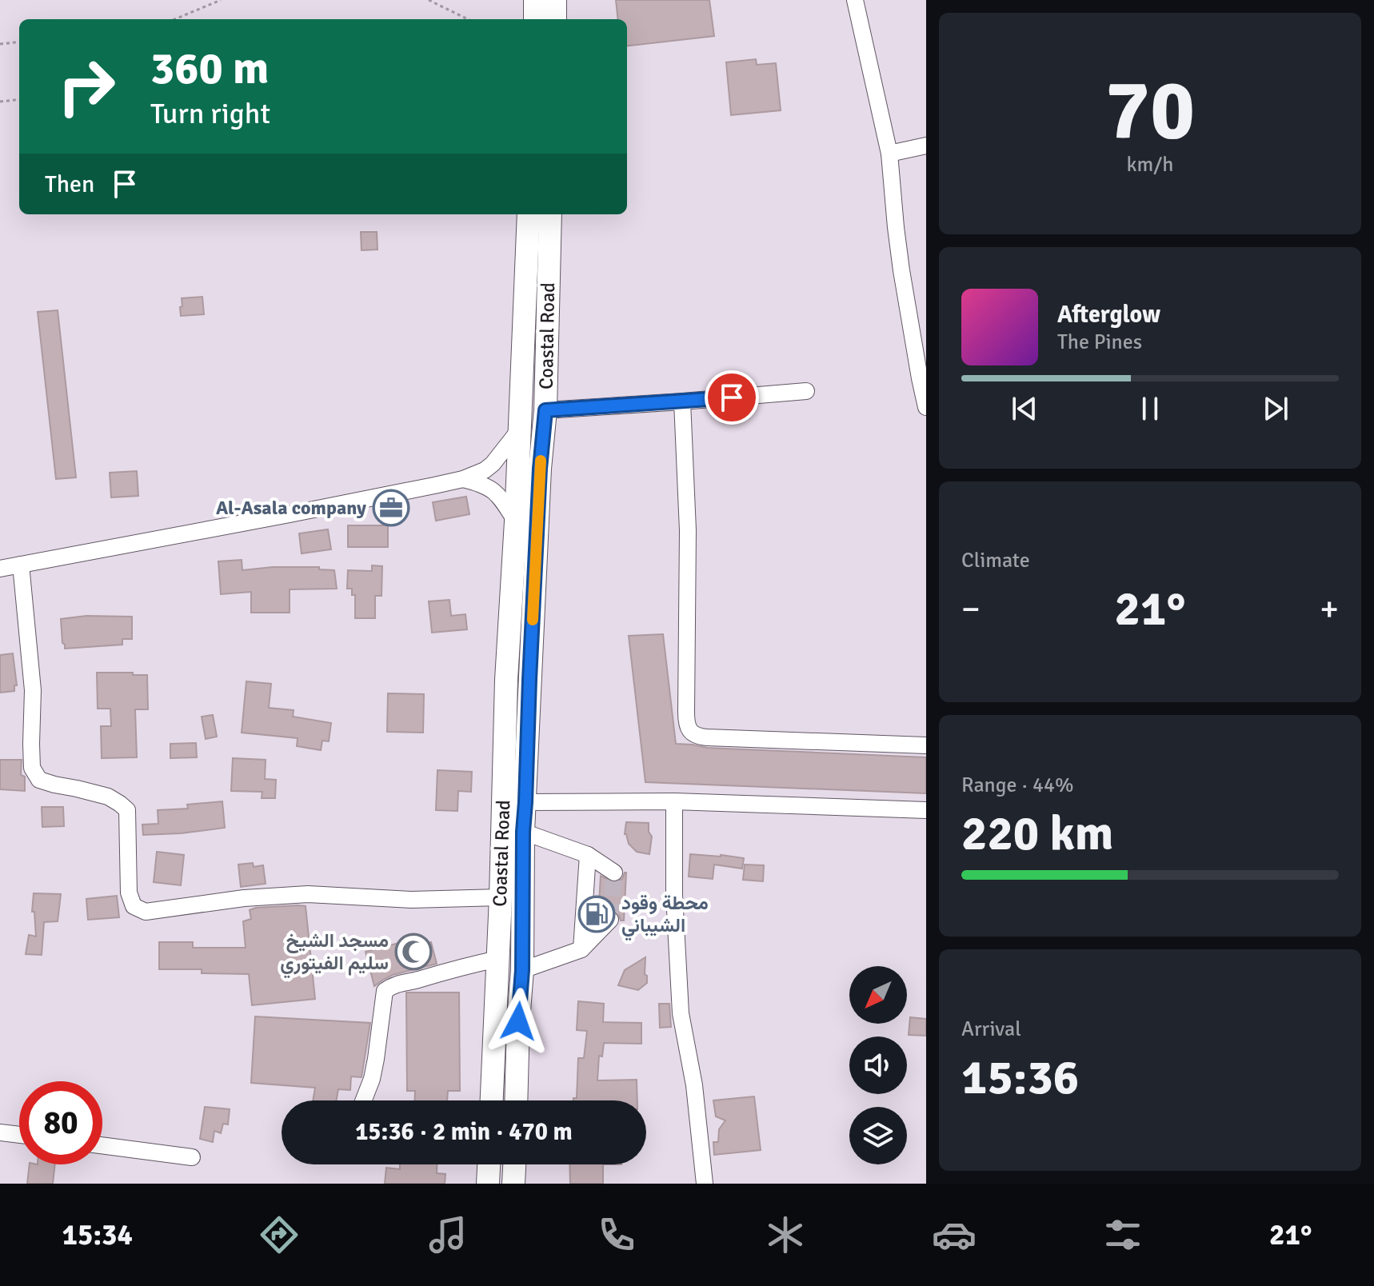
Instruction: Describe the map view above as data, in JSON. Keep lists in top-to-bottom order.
{
  "streets": {
    "highway": ["Coastal Road"]
  },
  "places": {
    "office": ["Al-Asala company"],
    "fuel station": ["محطة وقود الشيباني"],
    "mosque": ["مسجد الشيخ سليم الفيتوري"]
  },
  "north": "bottom left",
  "page": {
    "tile": [
      ["70", "km/h"],
      "Climate",
      ["Range · 44%", "220 km"],
      ["Arrival", "15:36"]
    ],
    "turn": ["360 m", "Turn right"],
    "then": "Then",
    "song": ["Afterglow", "The Pines"],
    "heat": ["−", "21°", "+"],
    "limit": "80",
    "trip": "15:36 · 2 min · 470 m",
    "tabs": ["15:34", "21°"]
  }
}
